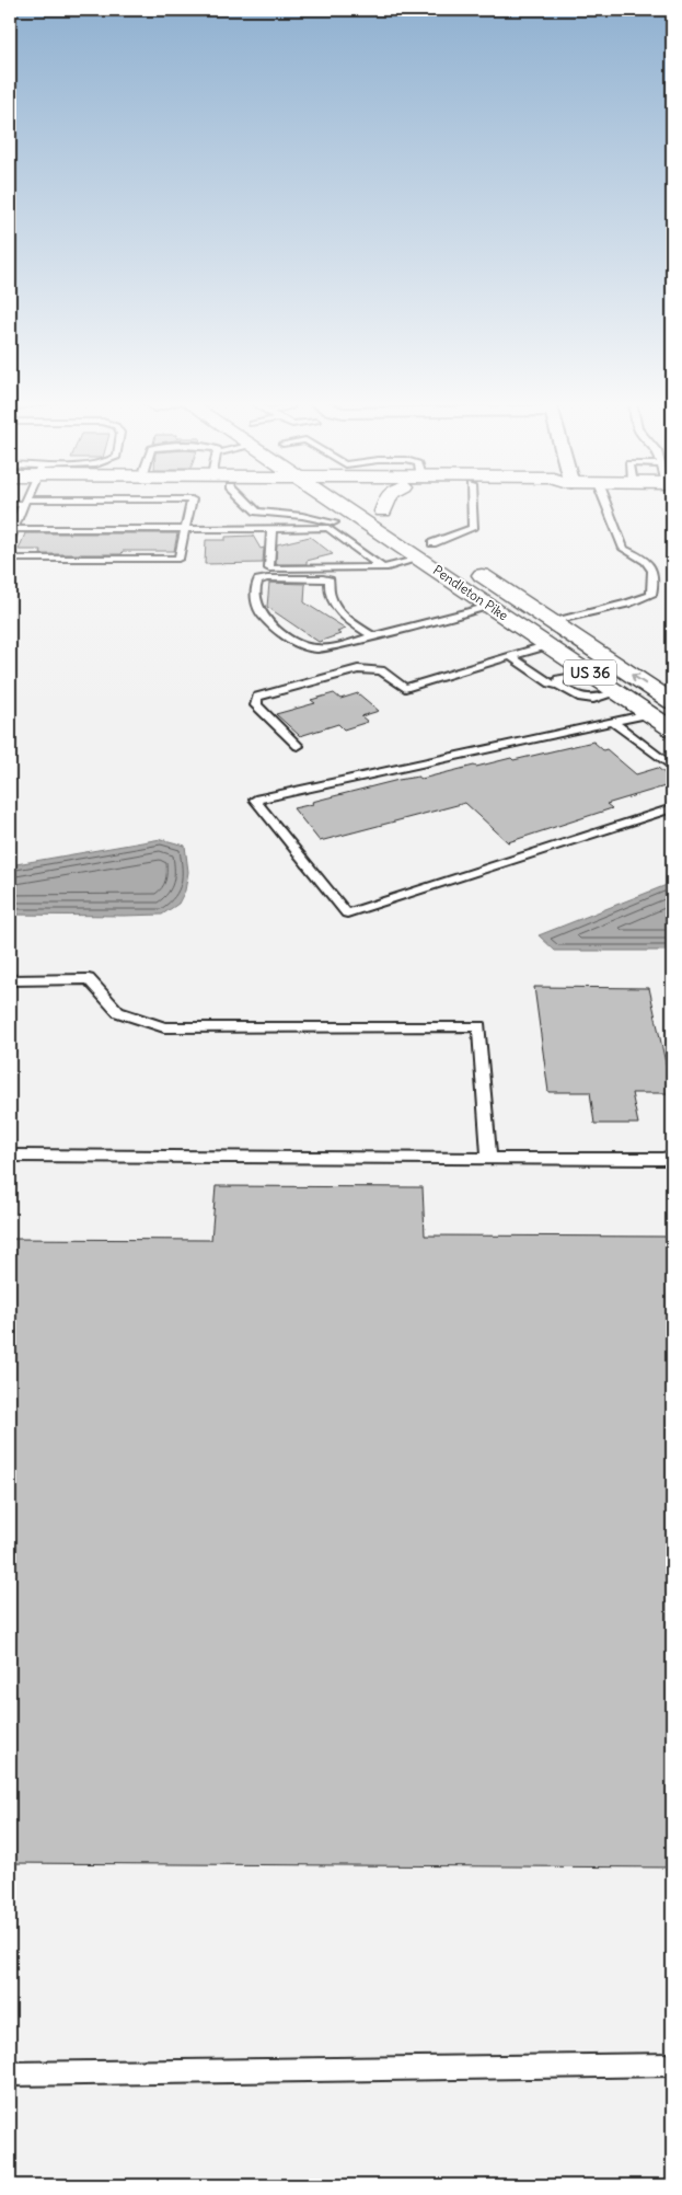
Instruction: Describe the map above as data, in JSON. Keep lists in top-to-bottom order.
{
  "streets": {
    "main road": ["Pendleton Pike", "US 36"]
  }
}
